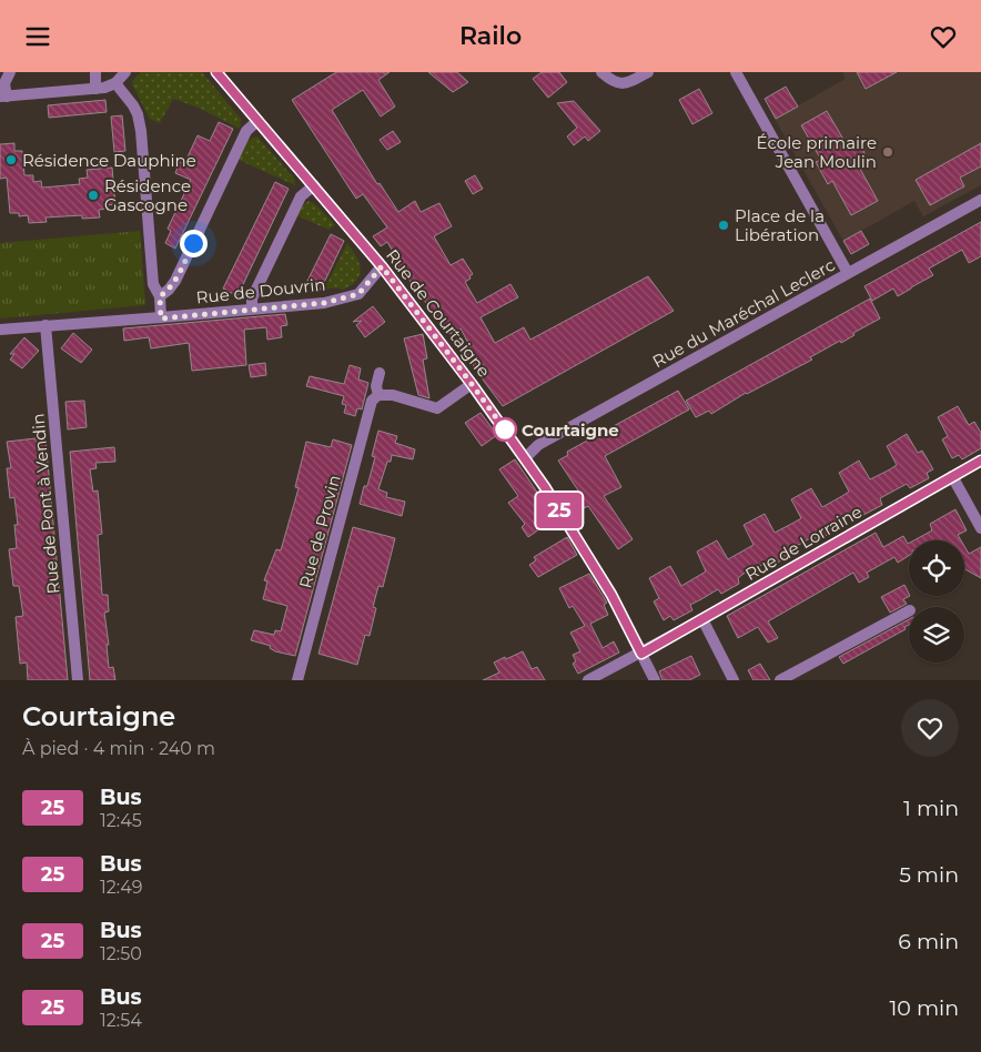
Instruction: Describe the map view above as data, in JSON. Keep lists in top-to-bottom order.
{
  "streets": {
    "street": [
      "Rue de Douvrin",
      "Rue de Courtaigne",
      "Rue du Maréchal Leclerc",
      "Rue de Pont à Vendin",
      "Rue de Provin",
      "Rue de Lorraine"
    ]
  },
  "crossings": [
    ["Rue de Douvrin", "Rue de Courtaigne"],
    ["Rue de Douvrin", "Rue de Pont à Vendin"],
    ["Rue de Courtaigne", "Rue du Maréchal Leclerc"],
    ["Rue de Courtaigne", "Rue de Lorraine"]
  ],
  "places": [
    "École primaire Jean Moulin",
    "Résidence Dauphine",
    "Résidence Gascogne",
    "Place de la Libération",
    "Courtaigne"
  ],
  "lines": ["bus line 25"],
  "page": {
    "header": "Railo",
    "on_map": "25",
    "heading": ["Courtaigne", "À pied · 4 min · 240 m"],
    "list": [
      {
        "mark": "25",
        "name": "Bus",
        "note": "12:45",
        "value": "1 min"
      },
      {
        "mark": "25",
        "name": "Bus",
        "note": "12:49",
        "value": "5 min"
      },
      {
        "mark": "25",
        "name": "Bus",
        "note": "12:50",
        "value": "6 min"
      },
      {
        "mark": "25",
        "name": "Bus",
        "note": "12:54",
        "value": "10 min"
      }
    ]
  }
}
